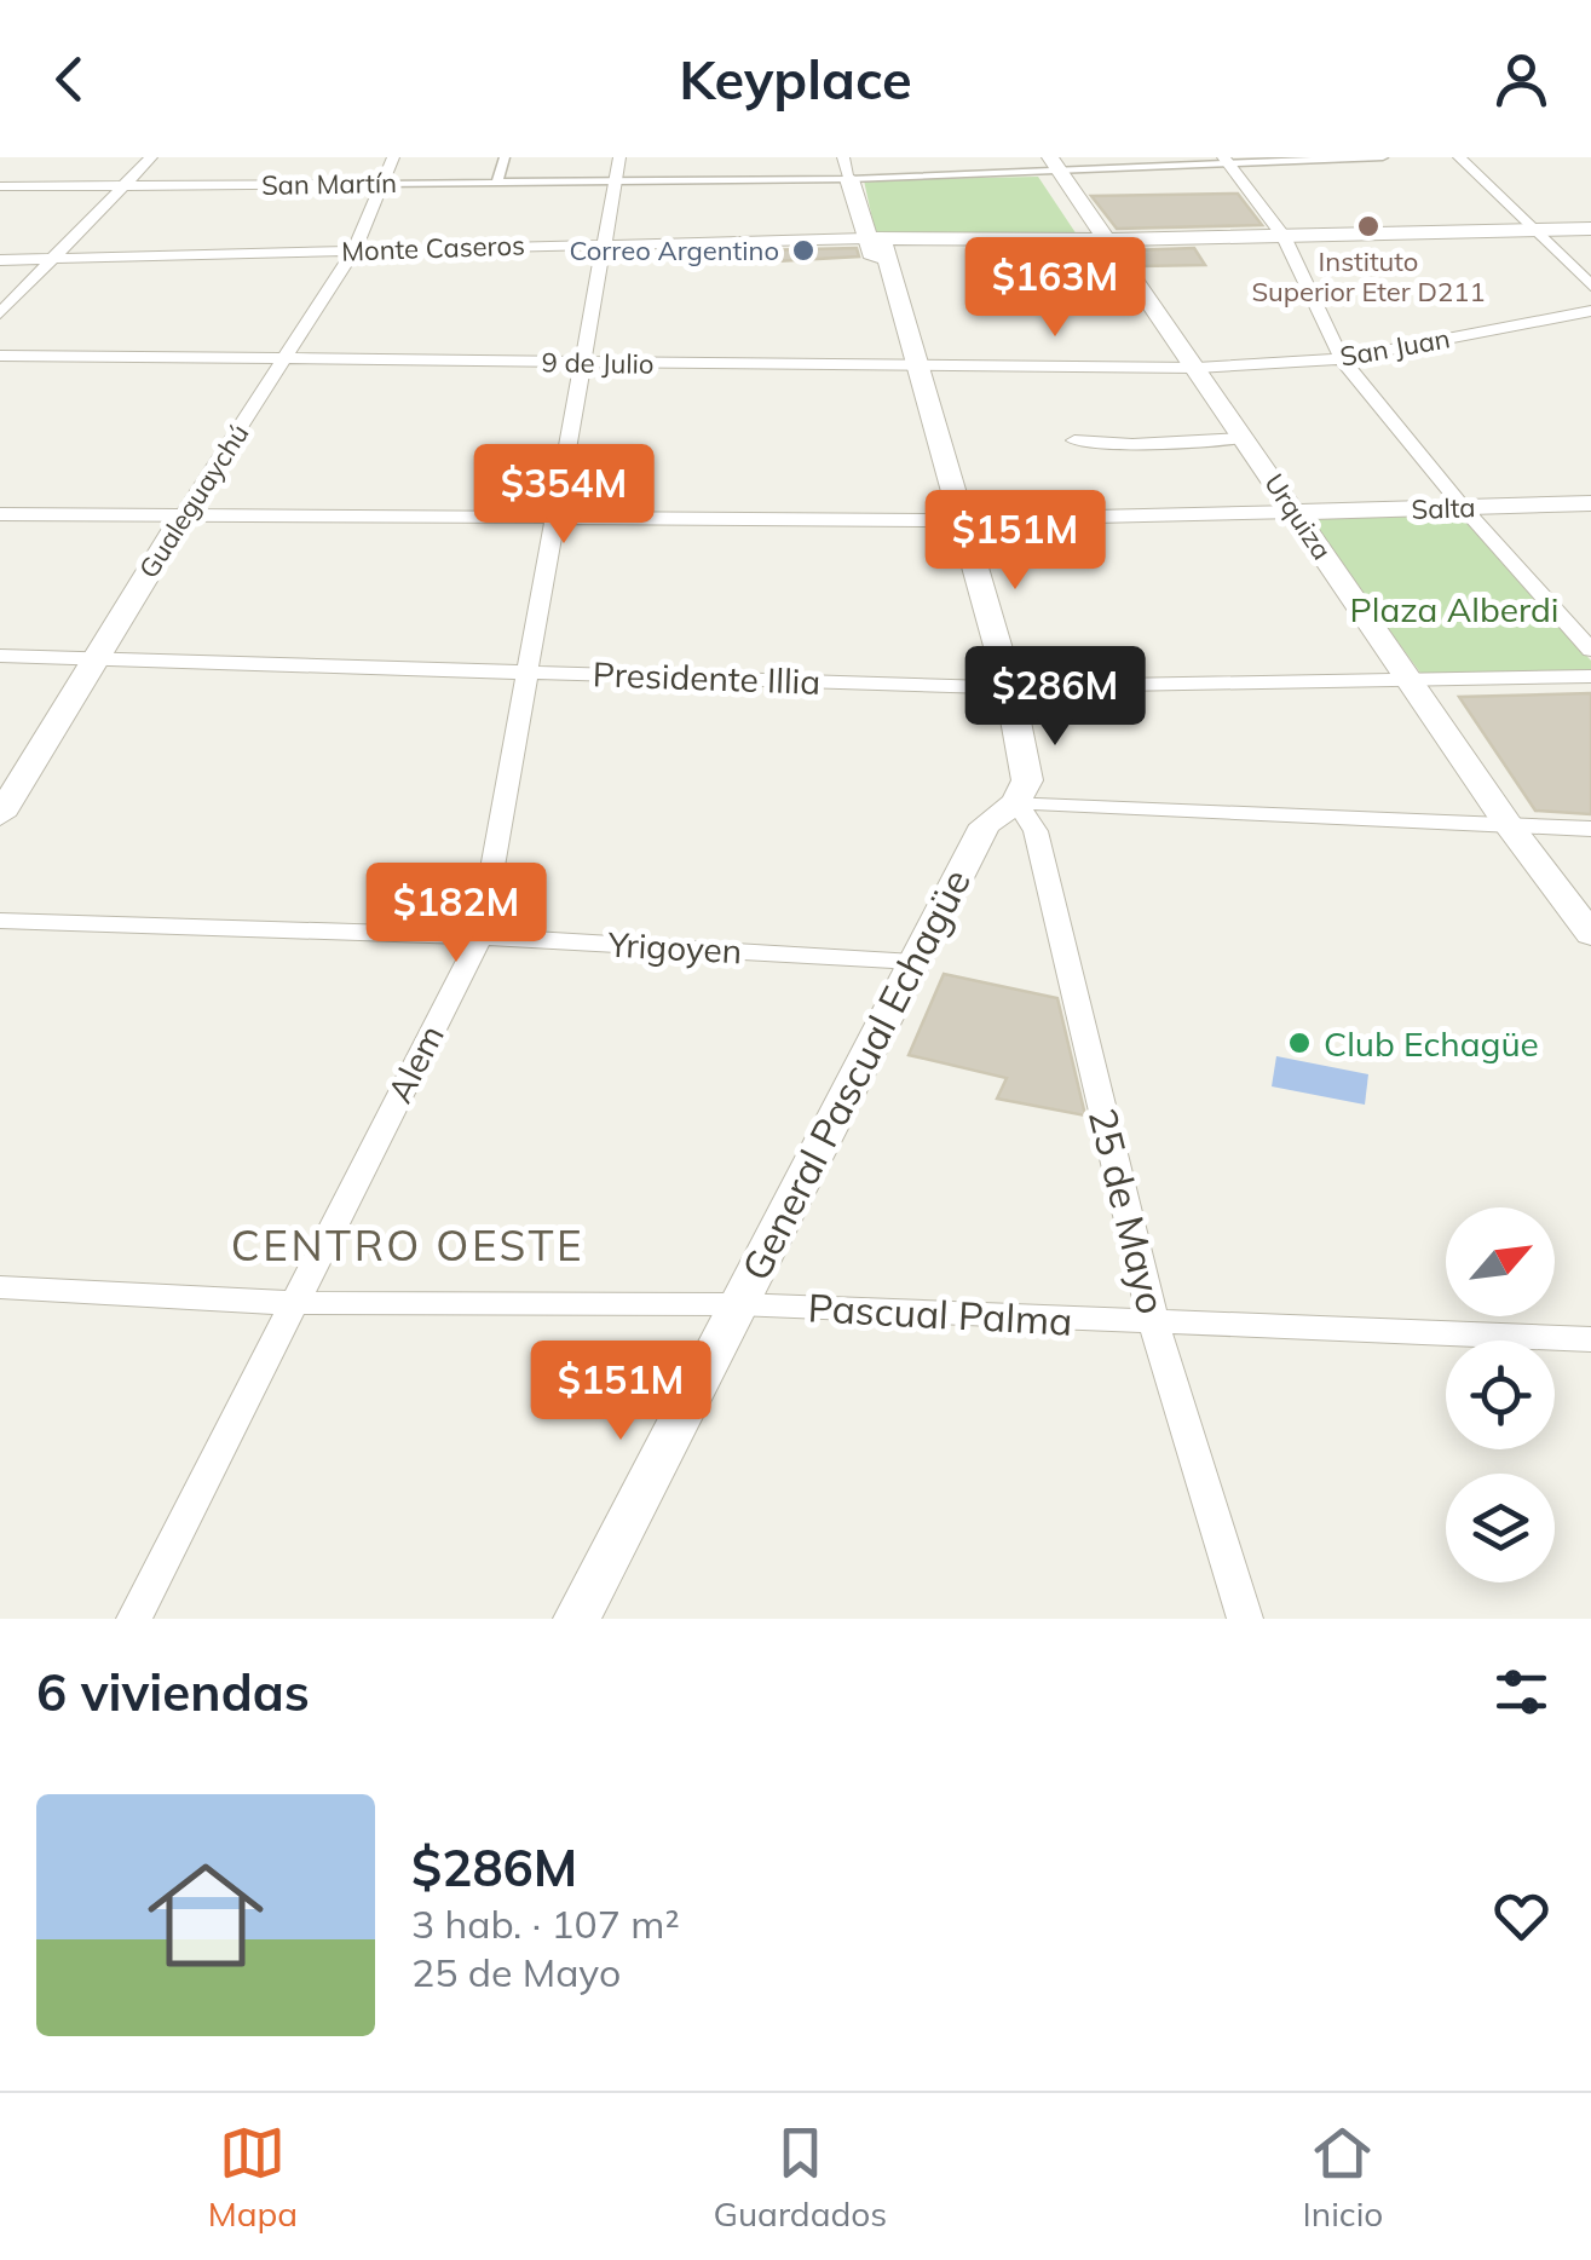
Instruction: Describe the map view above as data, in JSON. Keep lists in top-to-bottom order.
{
  "streets": {
    "street": [
      "San Martín",
      "Monte Caseros",
      "San Juan",
      "9 de Julio",
      "Gualeguaychú",
      "Salta",
      "Urquiza",
      "Presidente Illia",
      "Yrigoyen",
      "Alem",
      "General Pascual Echagüe",
      "25 de Mayo",
      "Pascual Palma"
    ]
  },
  "crossings": [
    ["San Martín", "Gualeguaychú"],
    ["San Martín", "Urquiza"],
    ["San Martín", "Alem"],
    ["San Martín", "25 de Mayo"],
    ["Monte Caseros", "Gualeguaychú"],
    ["Monte Caseros", "Alem"],
    ["Monte Caseros", "25 de Mayo"],
    ["San Juan", "9 de Julio"],
    ["San Juan", "Urquiza"],
    ["9 de Julio", "Gualeguaychú"],
    ["9 de Julio", "Urquiza"],
    ["9 de Julio", "Alem"],
    ["9 de Julio", "25 de Mayo"],
    ["Gualeguaychú", "Presidente Illia"],
    ["Salta", "Urquiza"],
    ["Urquiza", "Presidente Illia"],
    ["Presidente Illia", "Alem"],
    ["Presidente Illia", "25 de Mayo"],
    ["Yrigoyen", "Alem"],
    ["Yrigoyen", "General Pascual Echagüe"],
    ["Alem", "Pascual Palma"],
    ["General Pascual Echagüe", "25 de Mayo"],
    ["General Pascual Echagüe", "Pascual Palma"],
    ["25 de Mayo", "Pascual Palma"]
  ],
  "districts": ["CENTRO OESTE"],
  "parks": ["Plaza Alberdi"],
  "places": ["Instituto Superior Eter D211", "Correo Argentino", "Club Echagüe"],
  "north": "top right",
  "page": {
    "header": "Keyplace",
    "price": [
      "$163M",
      "$354M",
      "$151M",
      "$286M",
      "$182M",
      "$151M"
    ],
    "heading": "6 viviendas",
    "list": [
      {
        "name": "$286M",
        "note": "3 hab. · 107 m² · 25 de Mayo"
      }
    ],
    "tabs": ["Mapa", "Guardados", "Inicio"]
  }
}
